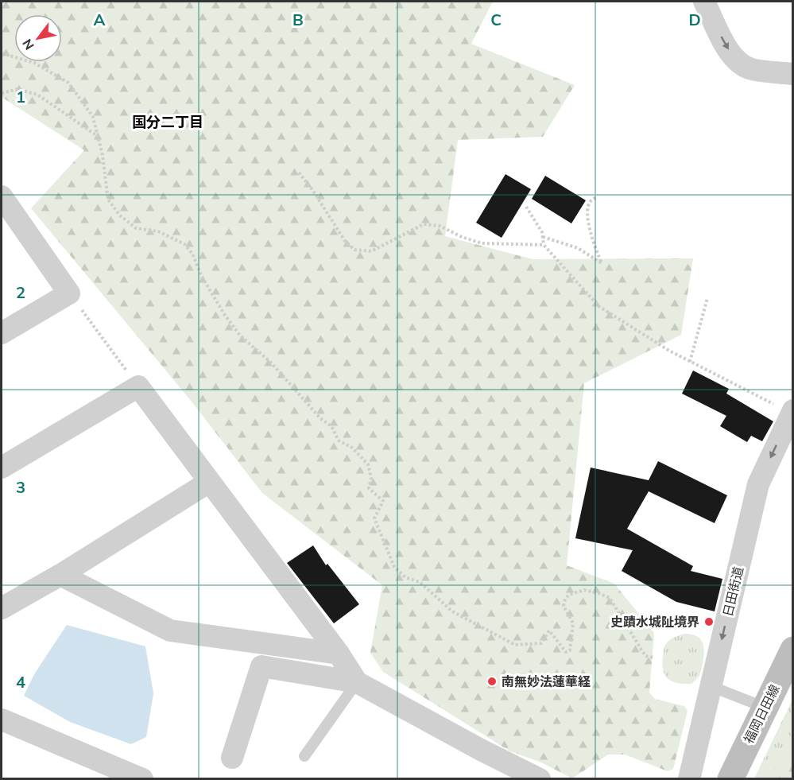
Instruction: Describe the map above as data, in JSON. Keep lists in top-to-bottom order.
{
  "streets": {
    "main road": ["福岡日田線"],
    "street": ["日田街道"]
  },
  "one_way": ["日田街道"],
  "districts": ["国分二丁目"],
  "places": ["史蹟水城阯境界", "南無妙法蓮華経"],
  "north": "bottom left",
  "grid": {
    "columns": [
      "A",
      "B",
      "C",
      "D"
    ],
    "rows": [
      "1",
      "2",
      "3",
      "4"
    ]
  }
}
